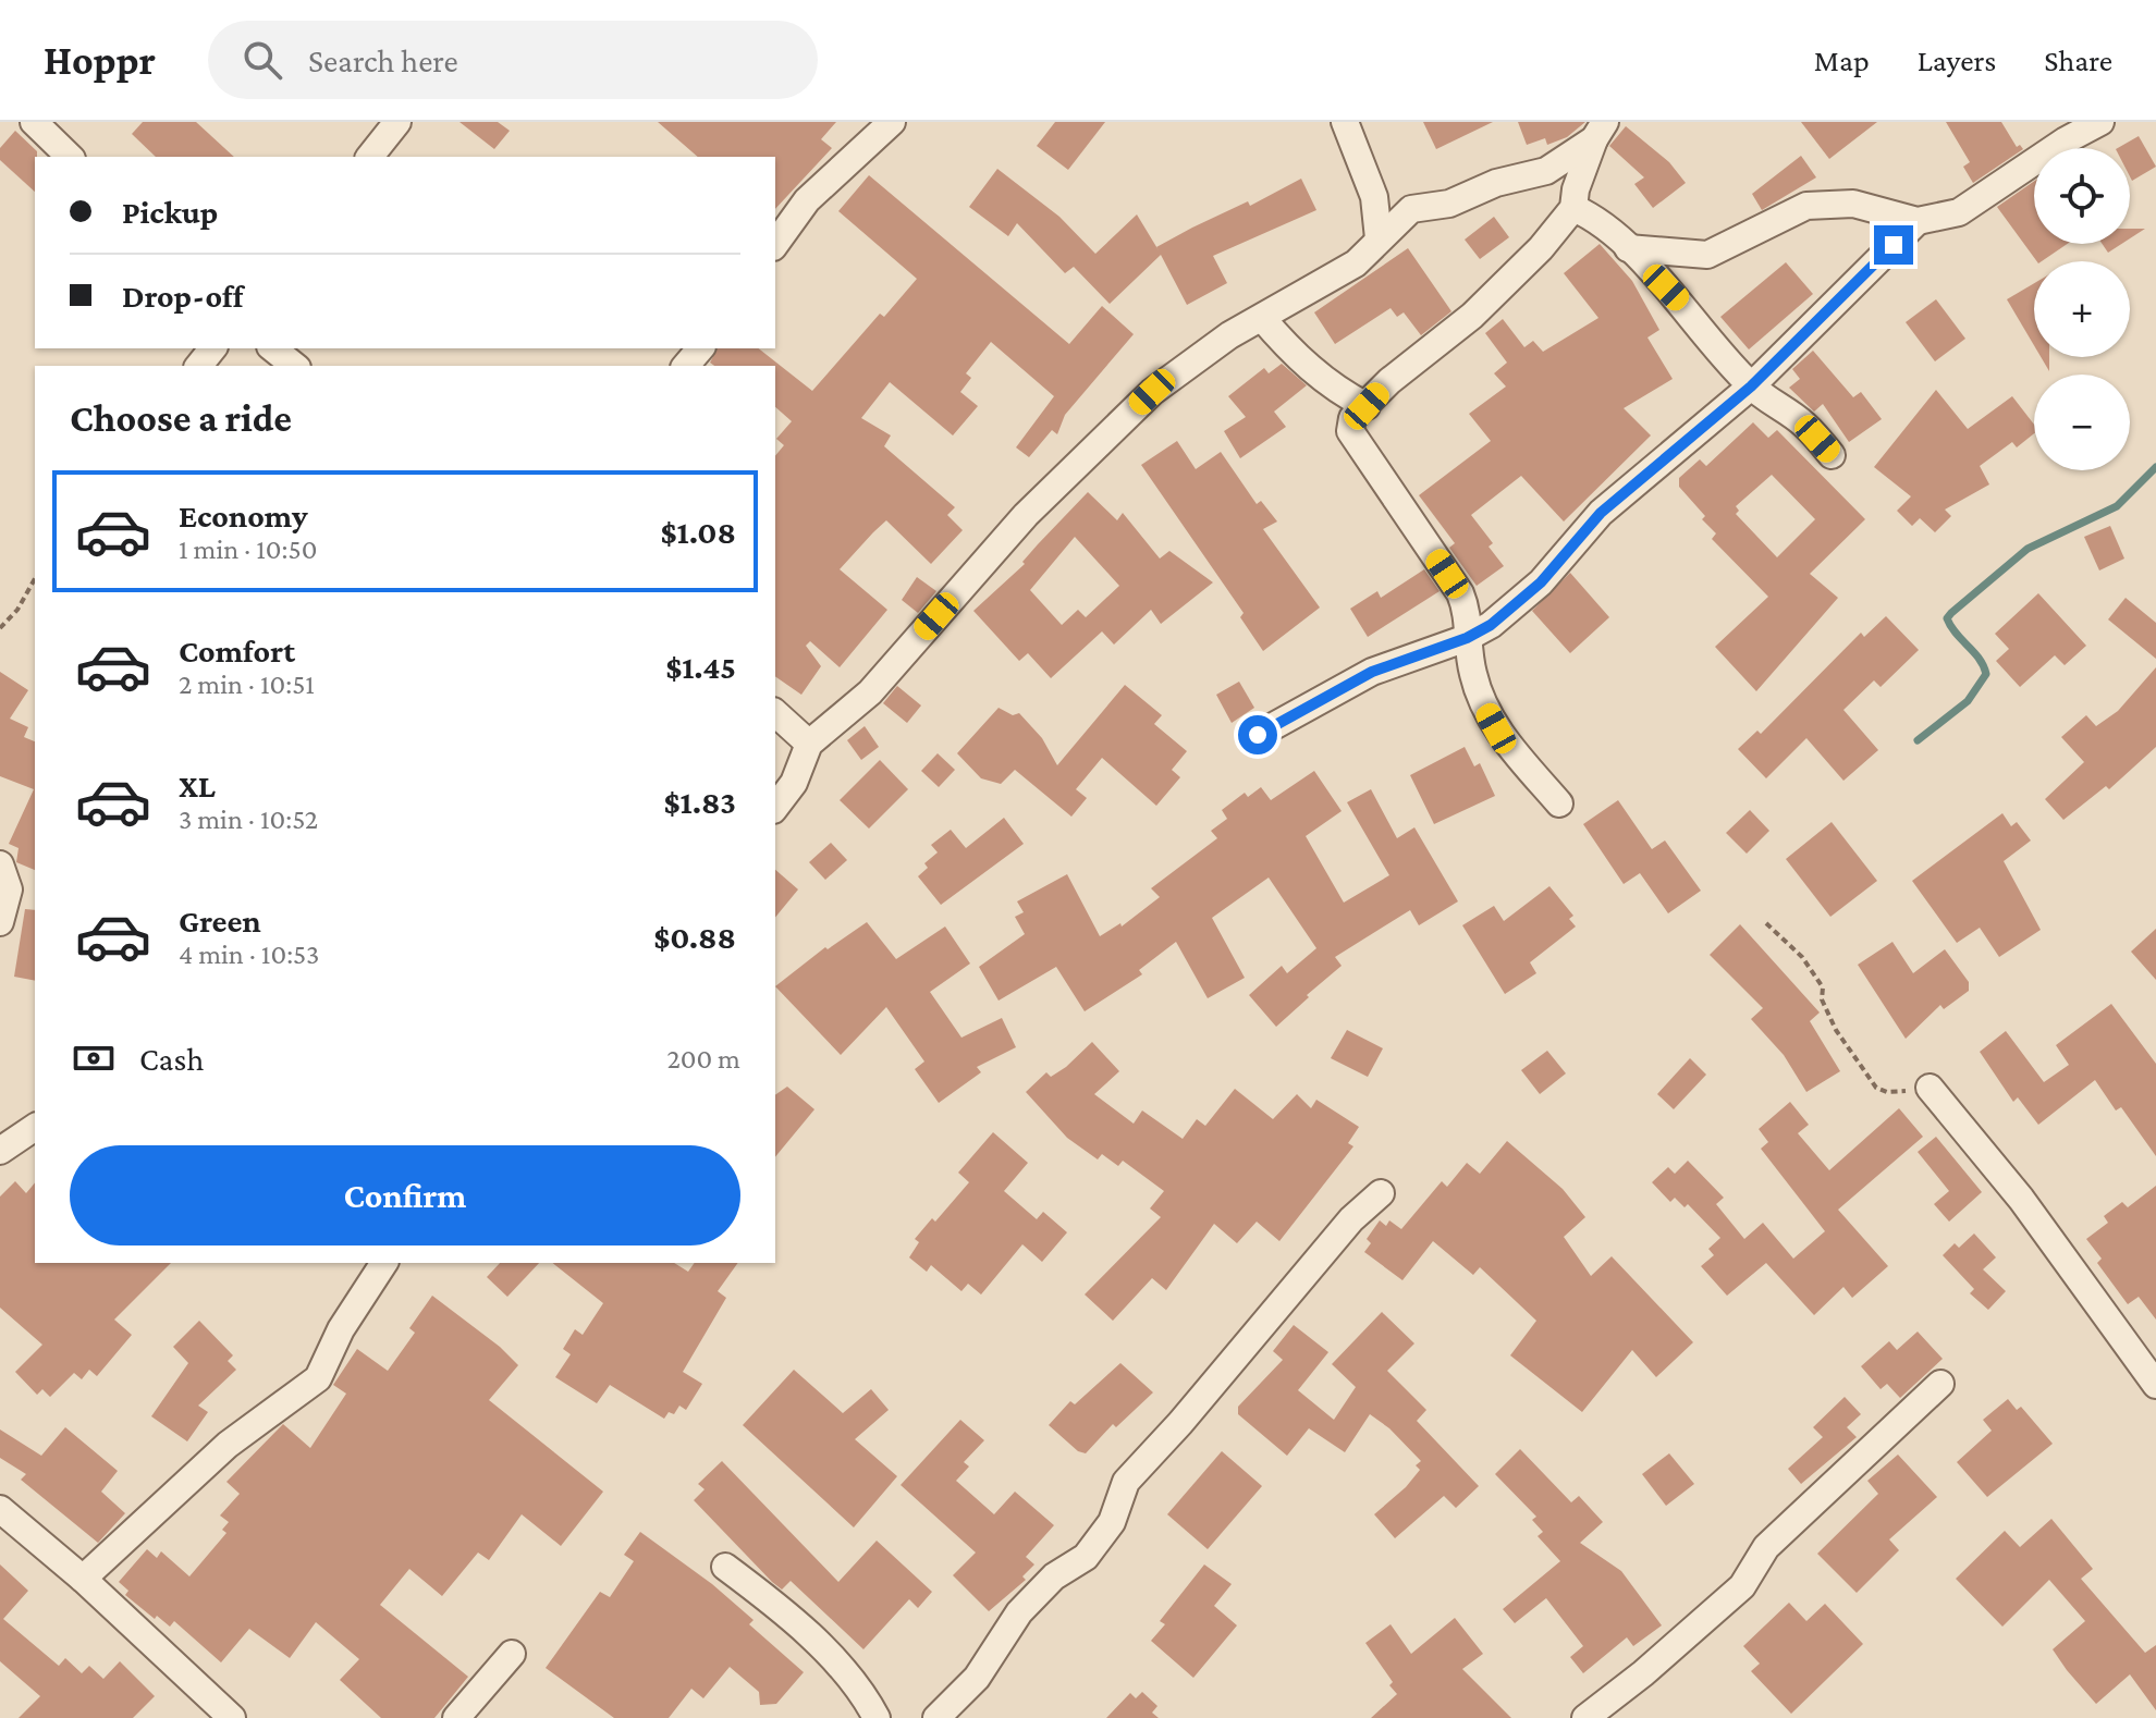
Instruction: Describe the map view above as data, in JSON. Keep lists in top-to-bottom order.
{
  "page": {
    "header": "Hoppr",
    "search": "Search here",
    "nav": ["Map", "Layers", "Share"],
    "map_buttons": ["+", "−"],
    "banner": ["Pickup", "Drop-off"],
    "heading": "Choose a ride",
    "list": [
      {
        "name": "Economy",
        "note": "1 min · 10:50",
        "value": "$1.08"
      },
      {
        "name": "Comfort",
        "note": "2 min · 10:51",
        "value": "$1.45"
      },
      {
        "name": "XL",
        "note": "3 min · 10:52",
        "value": "$1.83"
      },
      {
        "name": "Green",
        "note": "4 min · 10:53",
        "value": "$0.88"
      }
    ],
    "pay": ["Cash", "200 m"],
    "buttons": "Confirm"
  }
}
